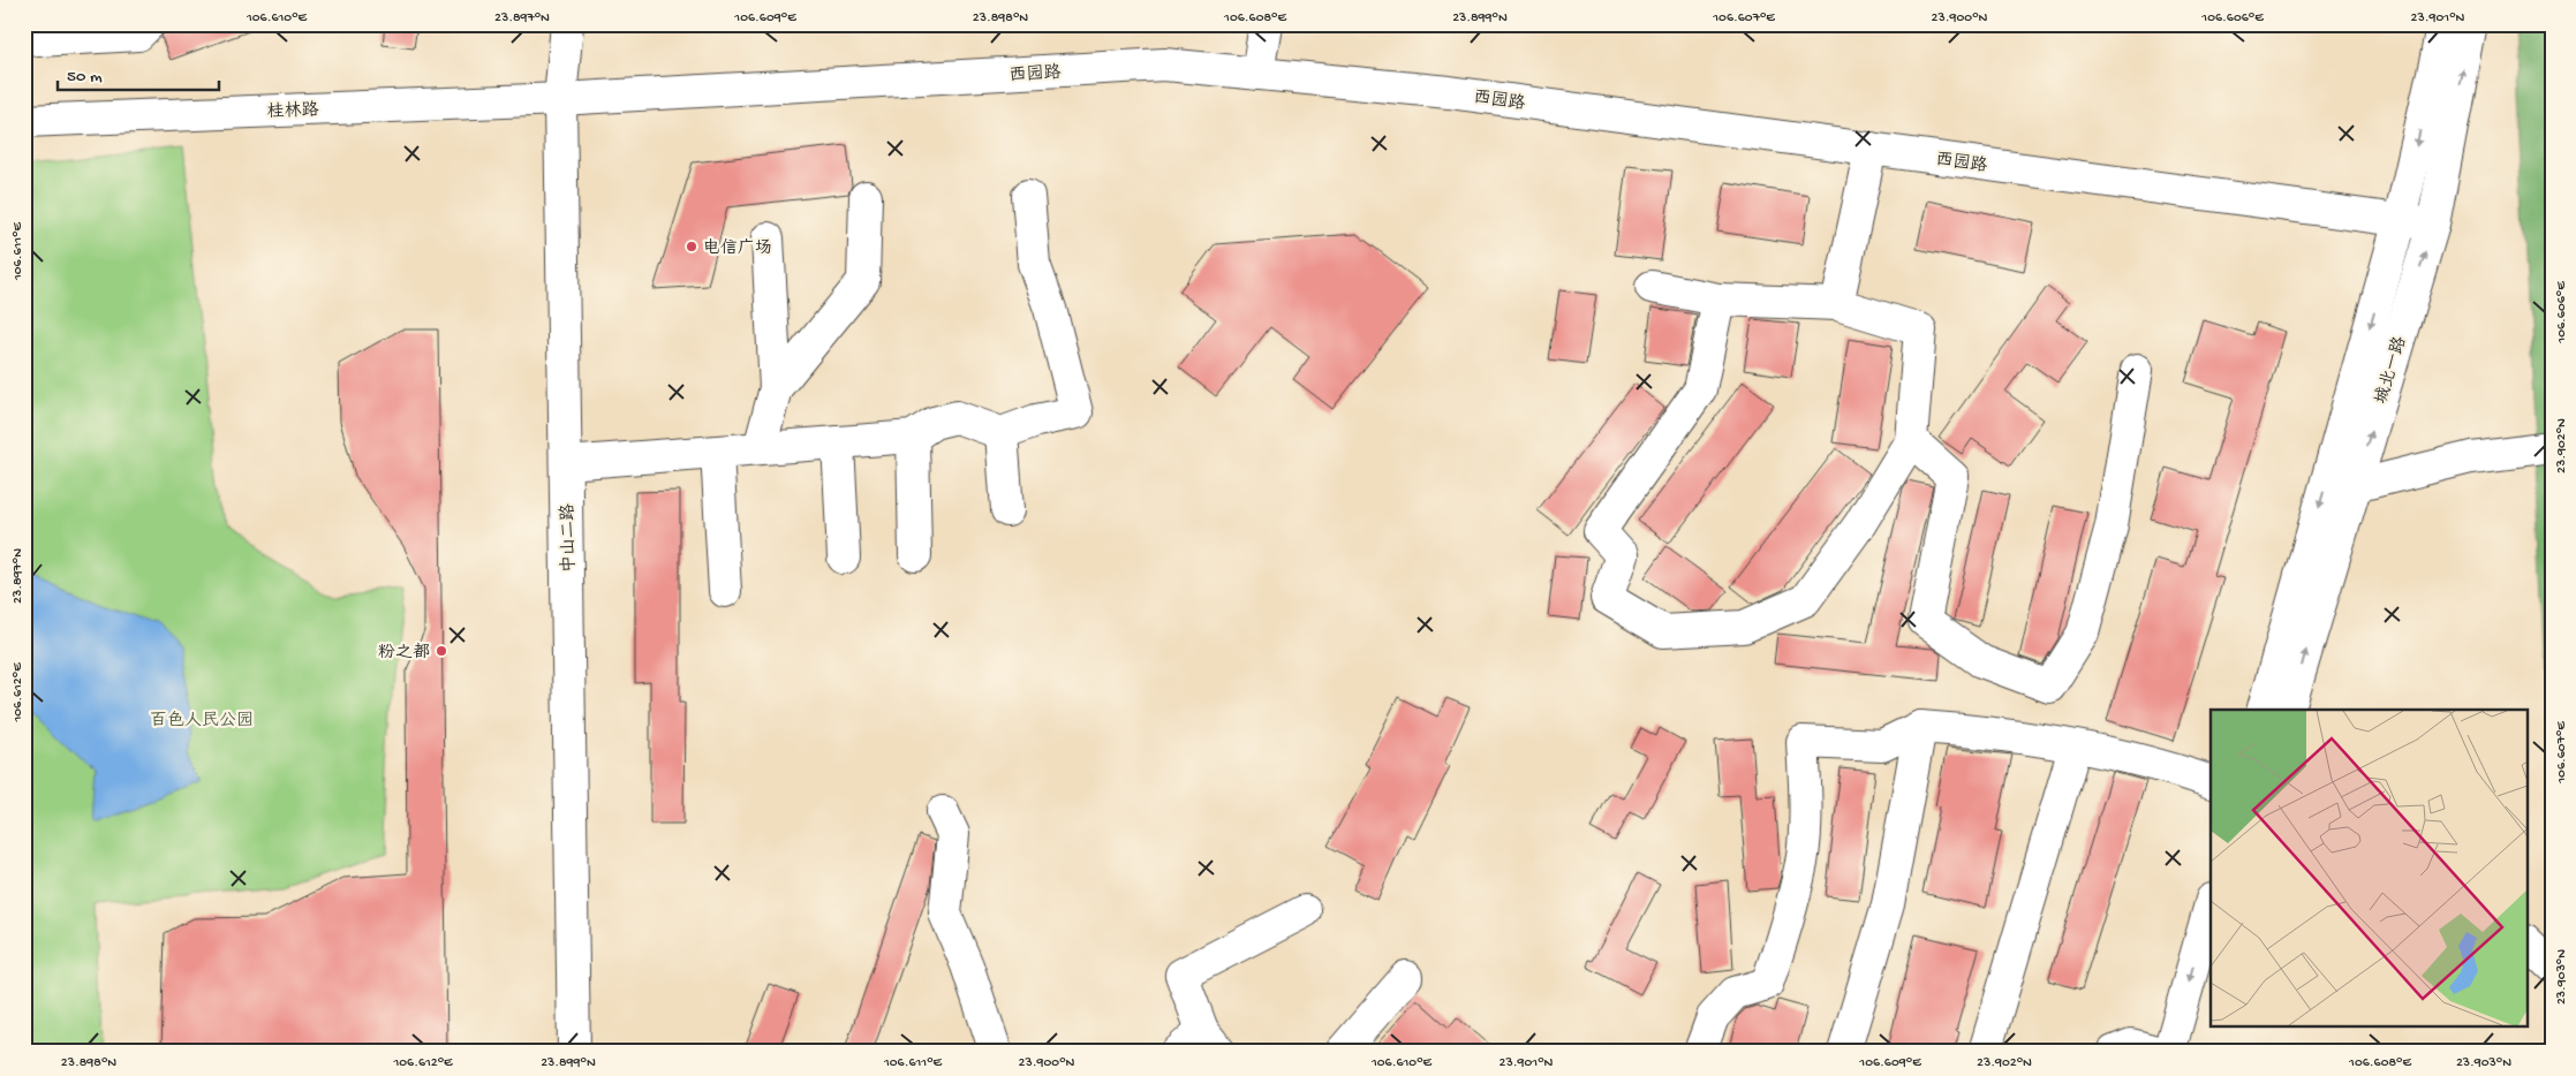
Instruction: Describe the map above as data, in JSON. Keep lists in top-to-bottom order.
{
  "streets": {
    "street": [
      "西园路",
      "桂林路",
      "城北一路",
      "中山二路"
    ]
  },
  "crossings": [
    ["西园路", "桂林路"],
    ["西园路", "城北一路"],
    ["西园路", "中山二路"],
    ["桂林路", "中山二路"]
  ],
  "parks": ["百色人民公园"],
  "places": ["电信广场", "粉之都"],
  "scale_bar": "50 m",
  "coordinates": [
    "106.610°E",
    "23.897°N",
    "106.609°E",
    "23.898°N",
    "106.608°E",
    "23.899°N",
    "106.607°E",
    "23.900°N",
    "106.606°E",
    "23.901°N",
    "106.611°E",
    "23.902°N",
    "106.612°E",
    "23.903°N"
  ]
}
